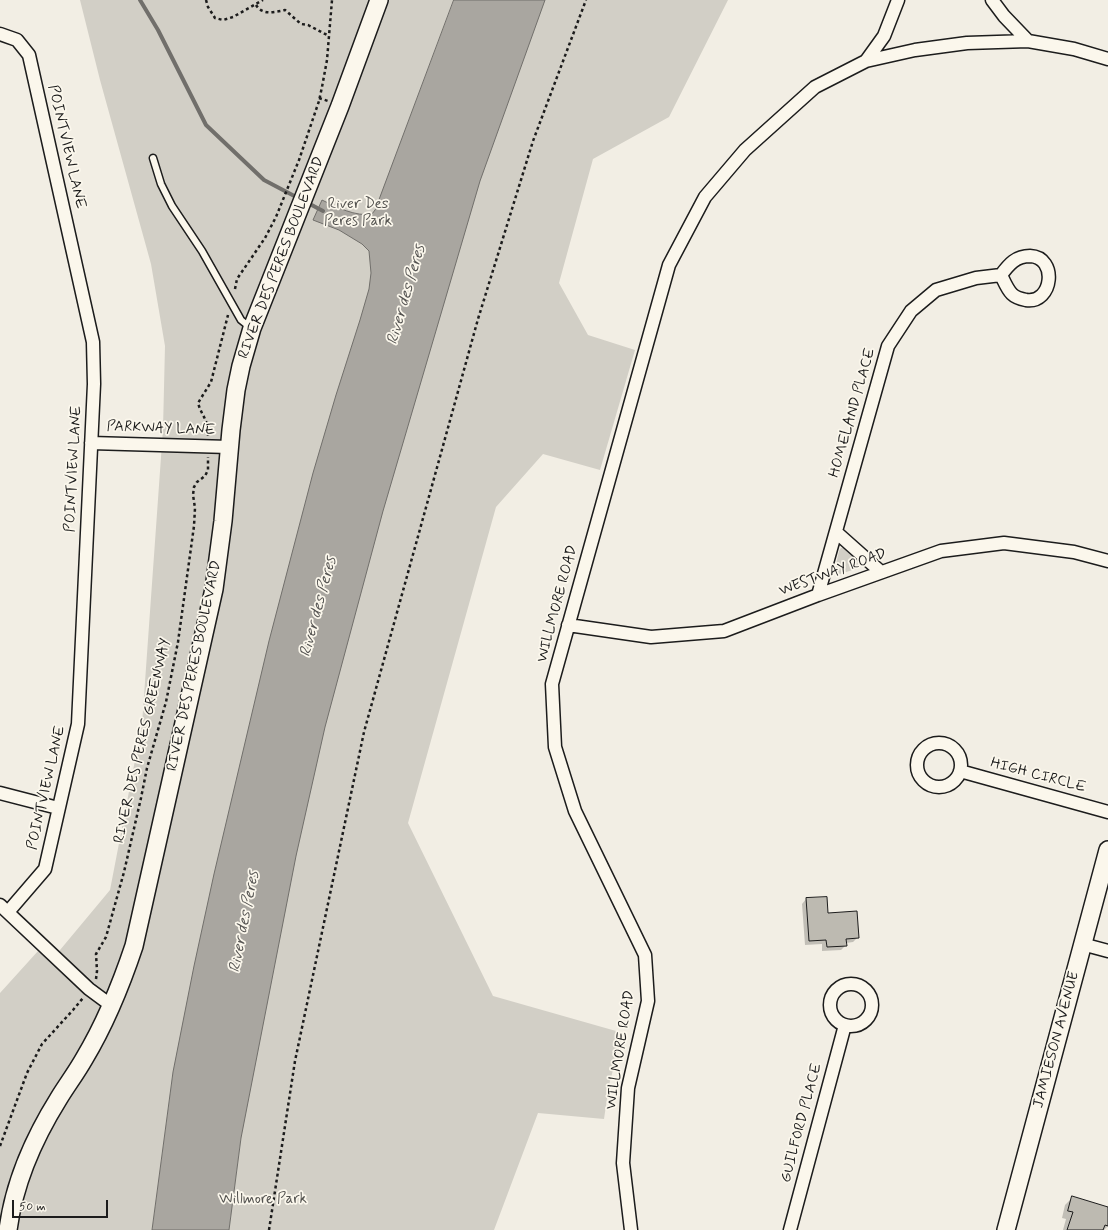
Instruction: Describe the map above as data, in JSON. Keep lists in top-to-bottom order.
{
  "streets": {
    "main road": ["RIVER DES PERES BOULEVARD", "JAMIESON AVENUE"],
    "street": [
      "POINTVIEW LANE",
      "HOMELAND PLACE",
      "PARKWAY LANE",
      "WESTWAY ROAD",
      "WILLMORE ROAD",
      "HIGH CIRCLE",
      "GUILFORD PLACE"
    ],
    "path": ["RIVER DES PERES GREENWAY"]
  },
  "crossings": [
    ["POINTVIEW LANE", "PARKWAY LANE"],
    ["RIVER DES PERES BOULEVARD", "PARKWAY LANE"],
    ["HOMELAND PLACE", "WESTWAY ROAD"],
    ["WESTWAY ROAD", "WILLMORE ROAD"]
  ],
  "water": ["River des Peres"],
  "parks": ["River Des Peres Park", "Willmore Park"],
  "scale_bar": "50 m"
}
